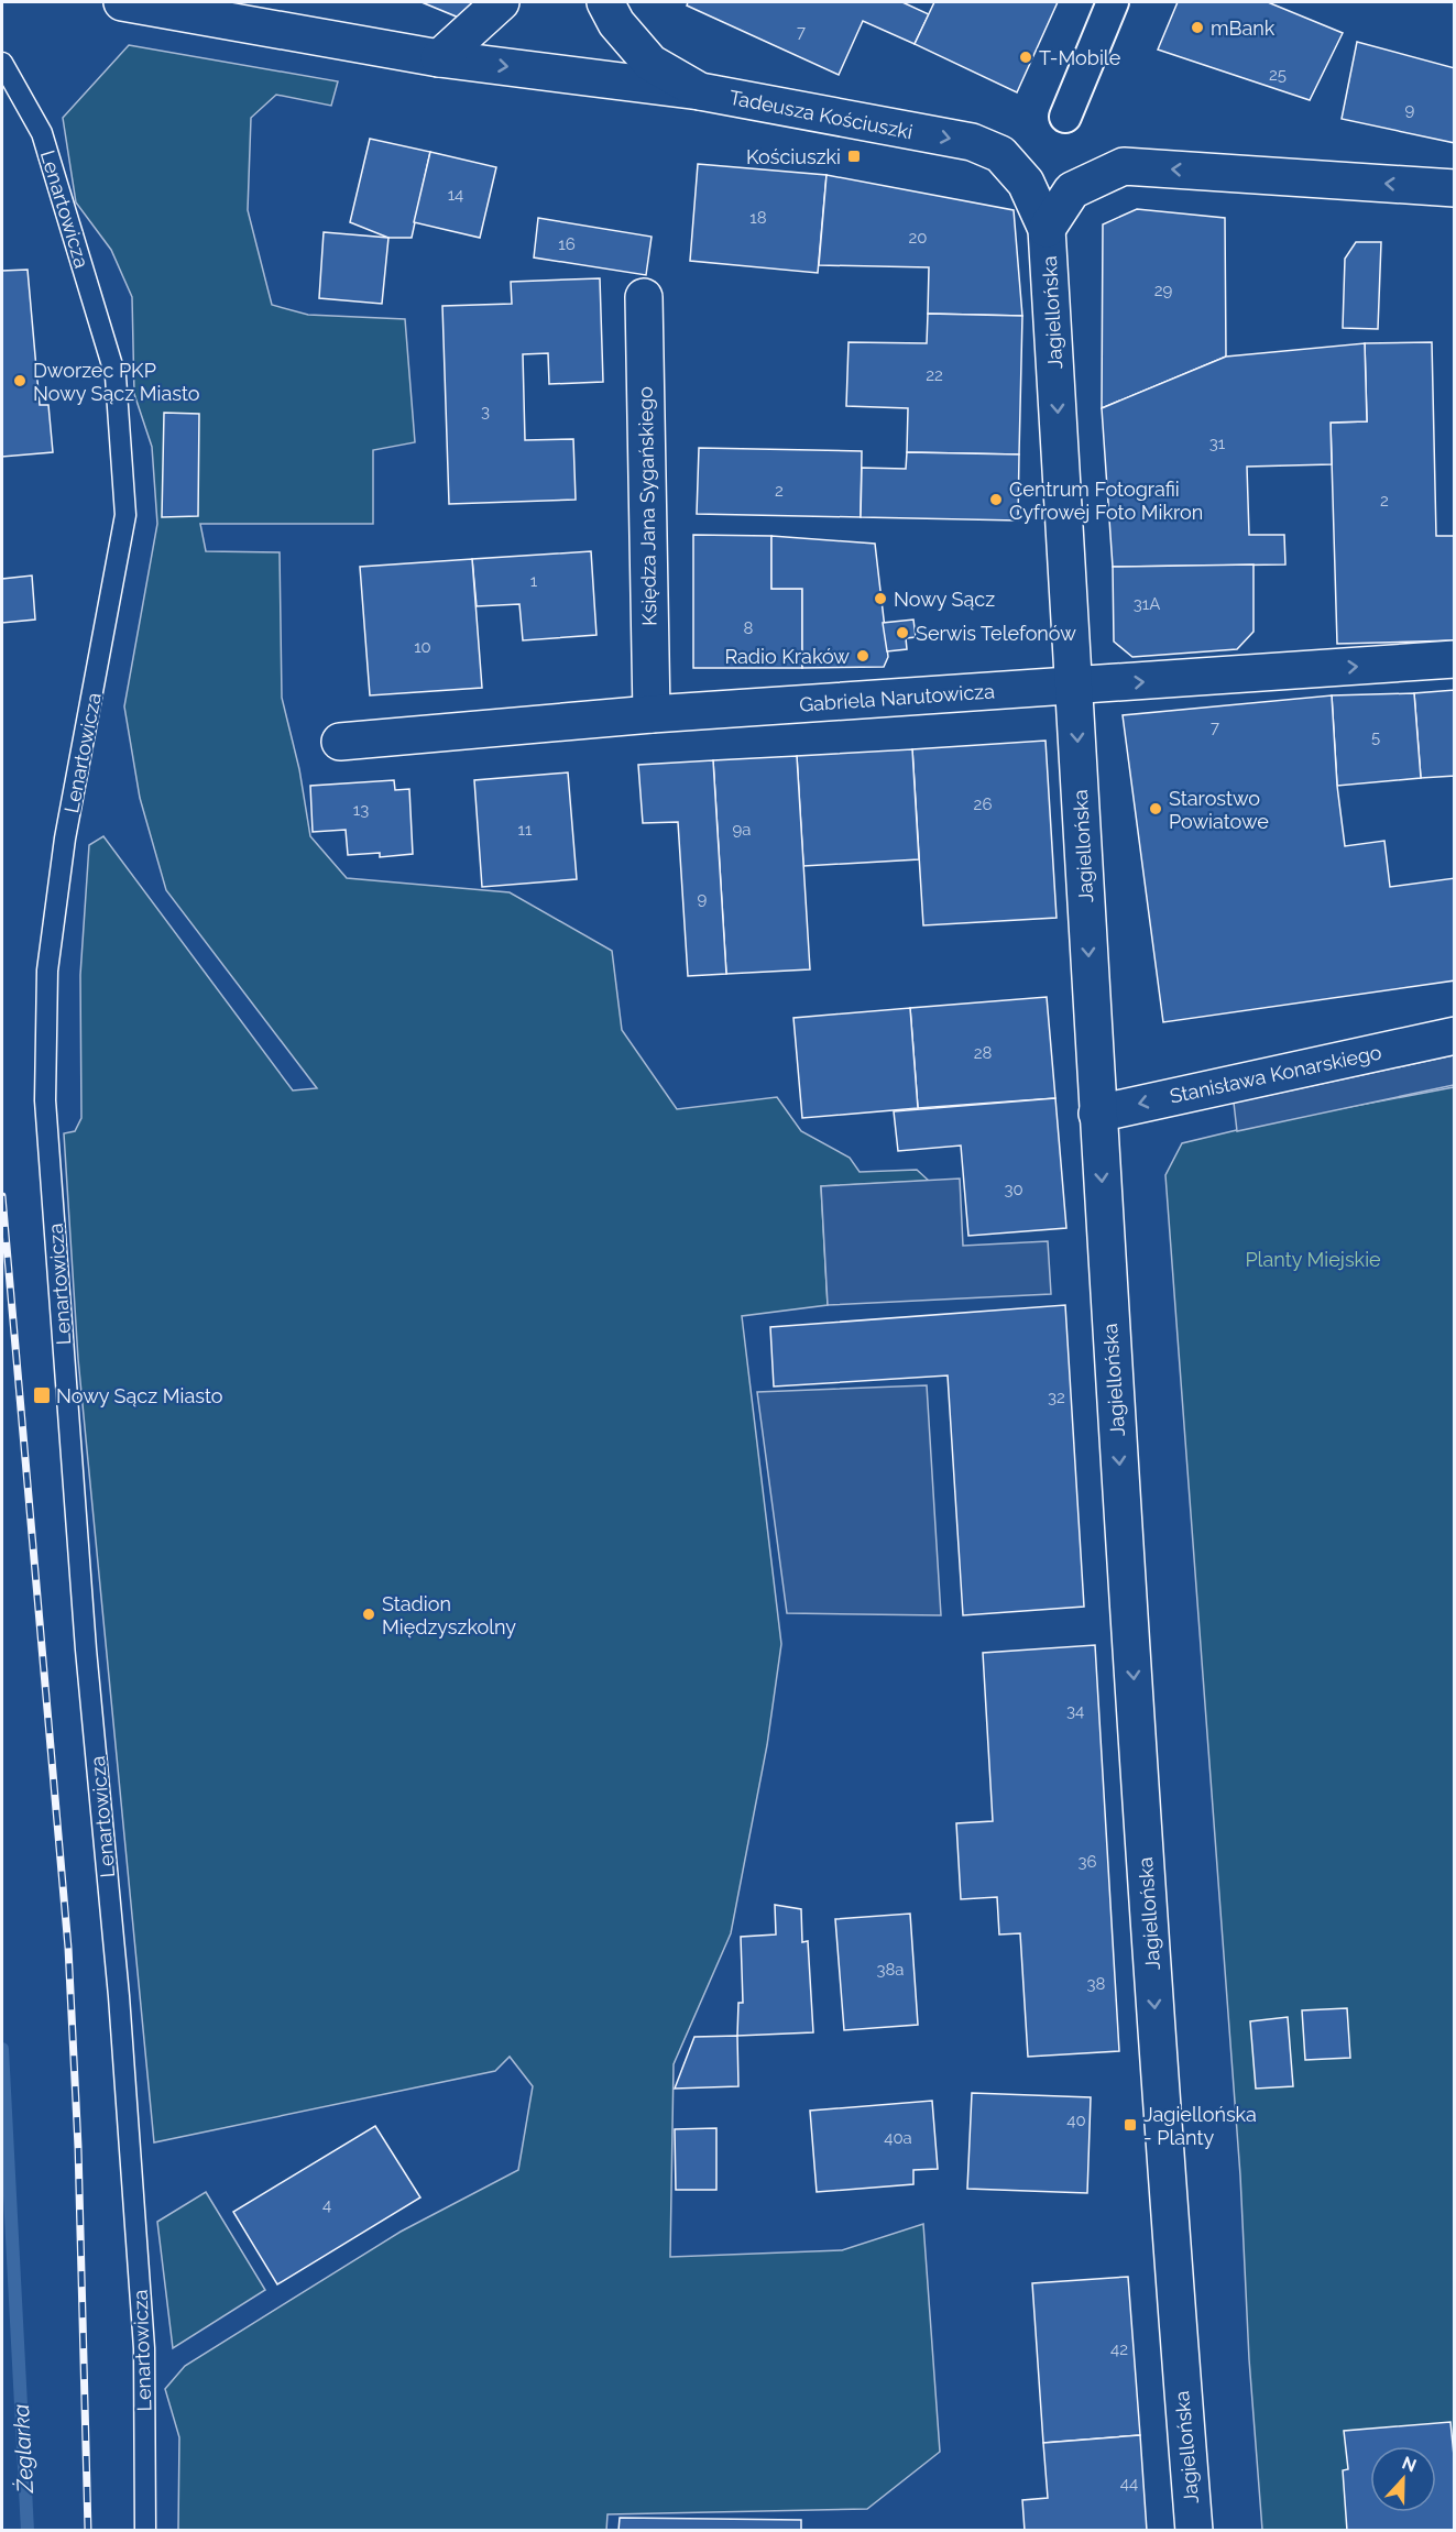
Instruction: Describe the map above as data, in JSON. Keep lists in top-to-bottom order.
{
  "streets": {
    "street": [
      "Tadeusza Kościuszki",
      "Jagiellońska",
      "Księdza Jana Sygańskiego",
      "Gabriela Narutowicza",
      "Stanisława Konarskiego"
    ],
    "lane": ["Lenartowicza"]
  },
  "crossings": [
    ["Tadeusza Kościuszki", "Jagiellońska"],
    ["Jagiellońska", "Gabriela Narutowicza"],
    ["Jagiellońska", "Stanisława Konarskiego"],
    ["Księdza Jana Sygańskiego", "Gabriela Narutowicza"]
  ],
  "one_way": ["Tadeusza Kościuszki", "Jagiellońska", "Stanisława Konarskiego"],
  "water": ["Żeglarka"],
  "parks": ["Planty Miejskie"],
  "places": {
    "other": [
      "mBank",
      "T-Mobile",
      "Dworzec PKP Nowy Sącz Miasto",
      "Centrum Fotografii Cyfrowej Foto Mikron",
      "Nowy Sącz",
      "Serwis Telefonów",
      "Radio Kraków",
      "Starostwo Powiatowe",
      "Stadion Międzyszkolny"
    ],
    "transit": ["Kościuszki", "Nowy Sącz Miasto", "Jagiellońska - Planty"]
  },
  "house_numbers": [
    "7",
    "25",
    "9",
    "14",
    "18",
    "20",
    "16",
    "29",
    "22",
    "3",
    "31",
    "2",
    "2",
    "1",
    "31A",
    "8",
    "10",
    "7",
    "5",
    "26",
    "13",
    "11",
    "9a",
    "9",
    "28",
    "30",
    "32",
    "34",
    "36",
    "38a",
    "38",
    "40",
    "40a",
    "4",
    "42",
    "44"
  ],
  "north": "top"
}
